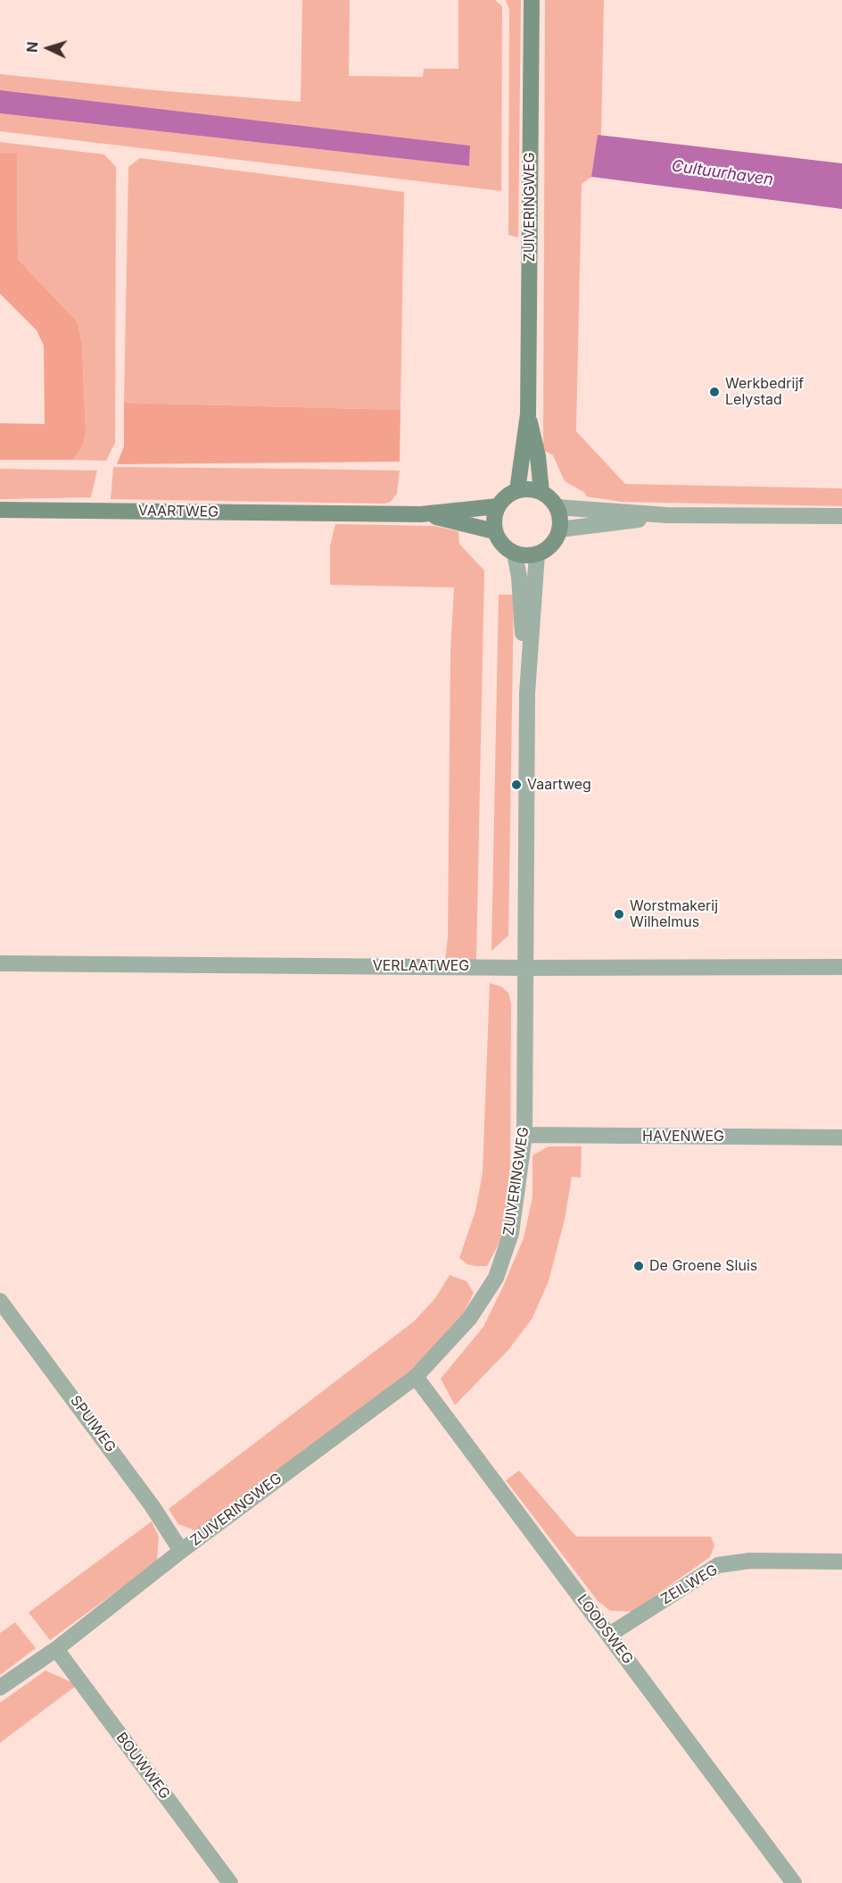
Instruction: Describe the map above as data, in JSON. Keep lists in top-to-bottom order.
{
  "streets": {
    "street": [
      "ZUIVERINGWEG",
      "VAARTWEG",
      "VERLAATWEG",
      "HAVENWEG",
      "SPUIWEG",
      "ZEILWEG",
      "LOODSWEG",
      "BOUWWEG"
    ]
  },
  "crossings": [
    ["ZUIVERINGWEG", "VAARTWEG"],
    ["ZUIVERINGWEG", "VERLAATWEG"],
    ["ZUIVERINGWEG", "HAVENWEG"],
    ["ZUIVERINGWEG", "SPUIWEG"],
    ["ZUIVERINGWEG", "LOODSWEG"],
    ["ZUIVERINGWEG", "BOUWWEG"],
    ["ZEILWEG", "LOODSWEG"]
  ],
  "water": ["Cultuurhaven"],
  "places": [
    "Werkbedrijf Lelystad",
    "Vaartweg",
    "Worstmakerij Wilhelmus",
    "De Groene Sluis"
  ],
  "north": "left"
}
